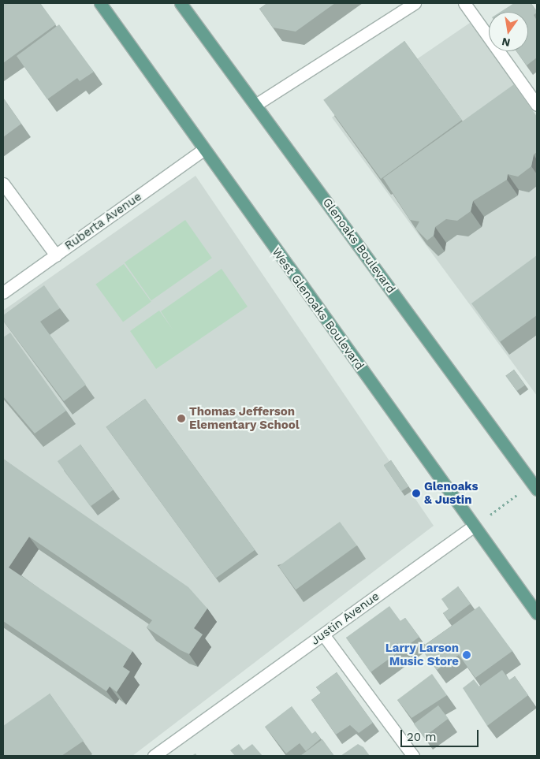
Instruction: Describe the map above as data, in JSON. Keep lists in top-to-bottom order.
{
  "streets": {
    "main road": ["Glenoaks Boulevard", "West Glenoaks Boulevard"],
    "street": ["Ruberta Avenue", "Justin Avenue"]
  },
  "crossings": [
    ["Ruberta Avenue", "West Glenoaks Boulevard"],
    ["West Glenoaks Boulevard", "Justin Avenue"]
  ],
  "places": ["Thomas Jefferson Elementary School", "Glenoaks & Justin", "Larry Larson Music Store"],
  "scale_bar": "20 m",
  "north": "bottom"
}
